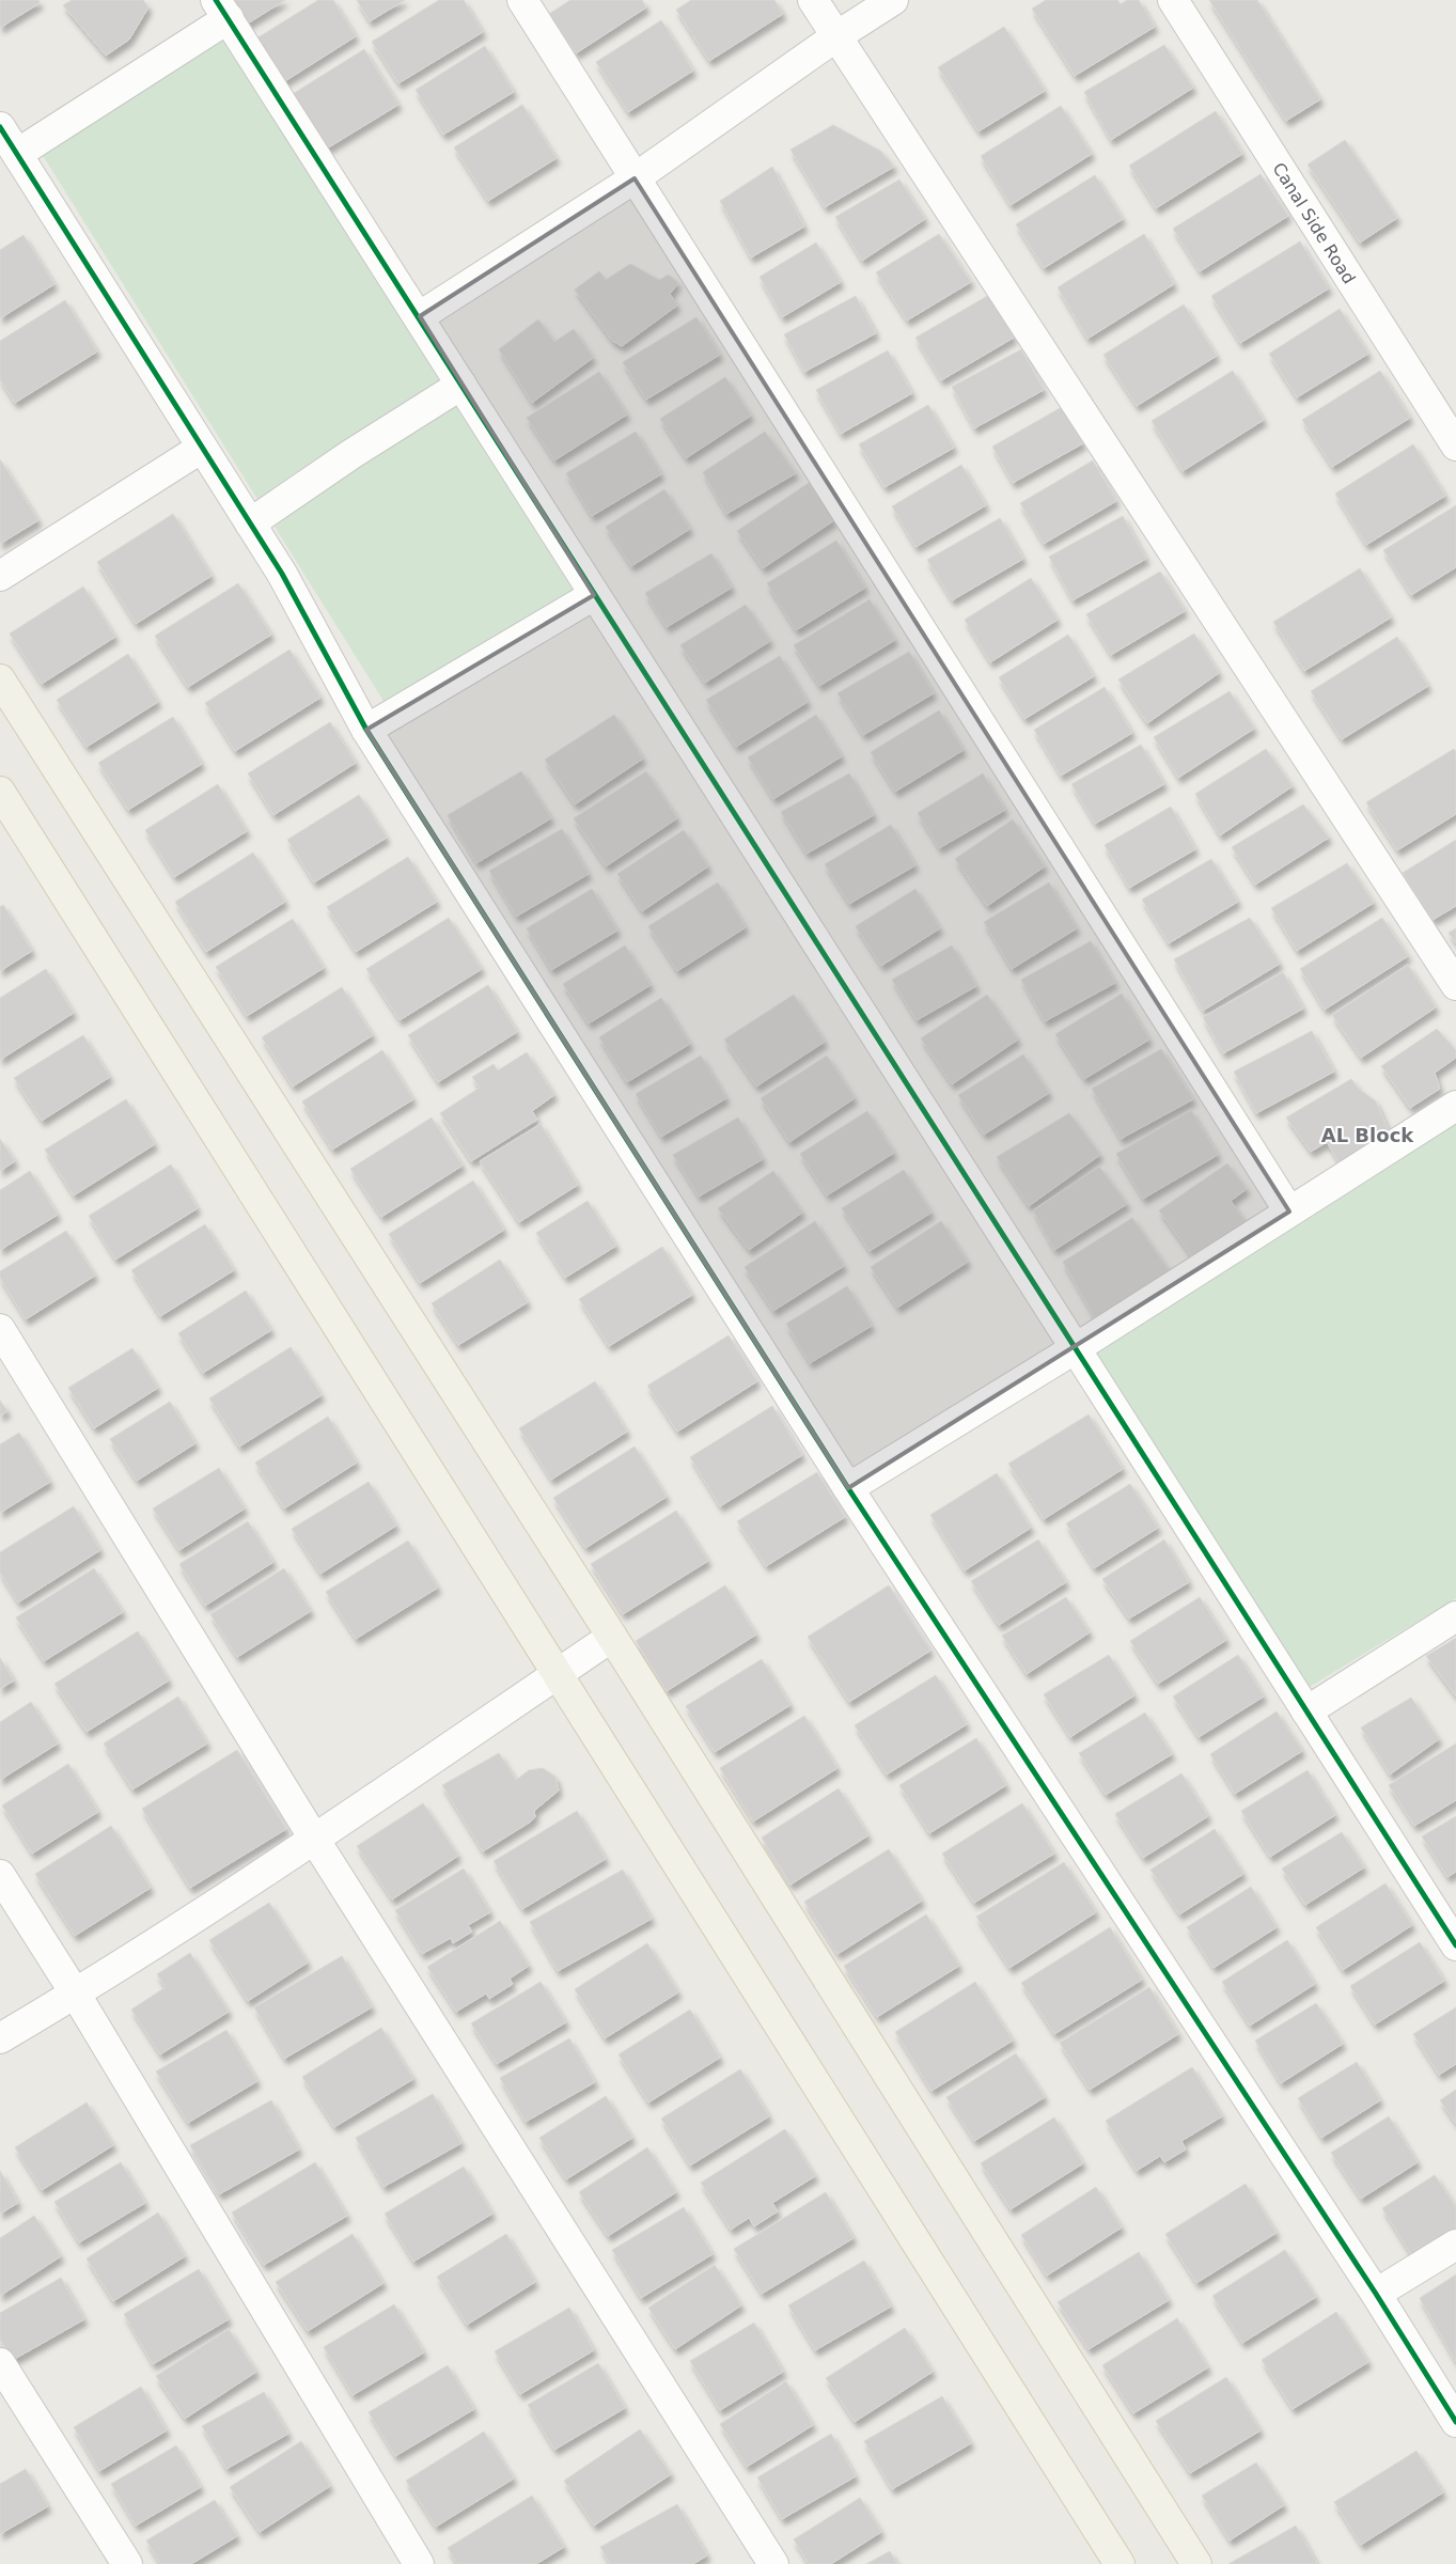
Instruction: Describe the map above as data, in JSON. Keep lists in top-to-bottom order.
{
  "streets": {
    "street": ["Canal Side Road"]
  },
  "districts": ["AL Block"]
}
